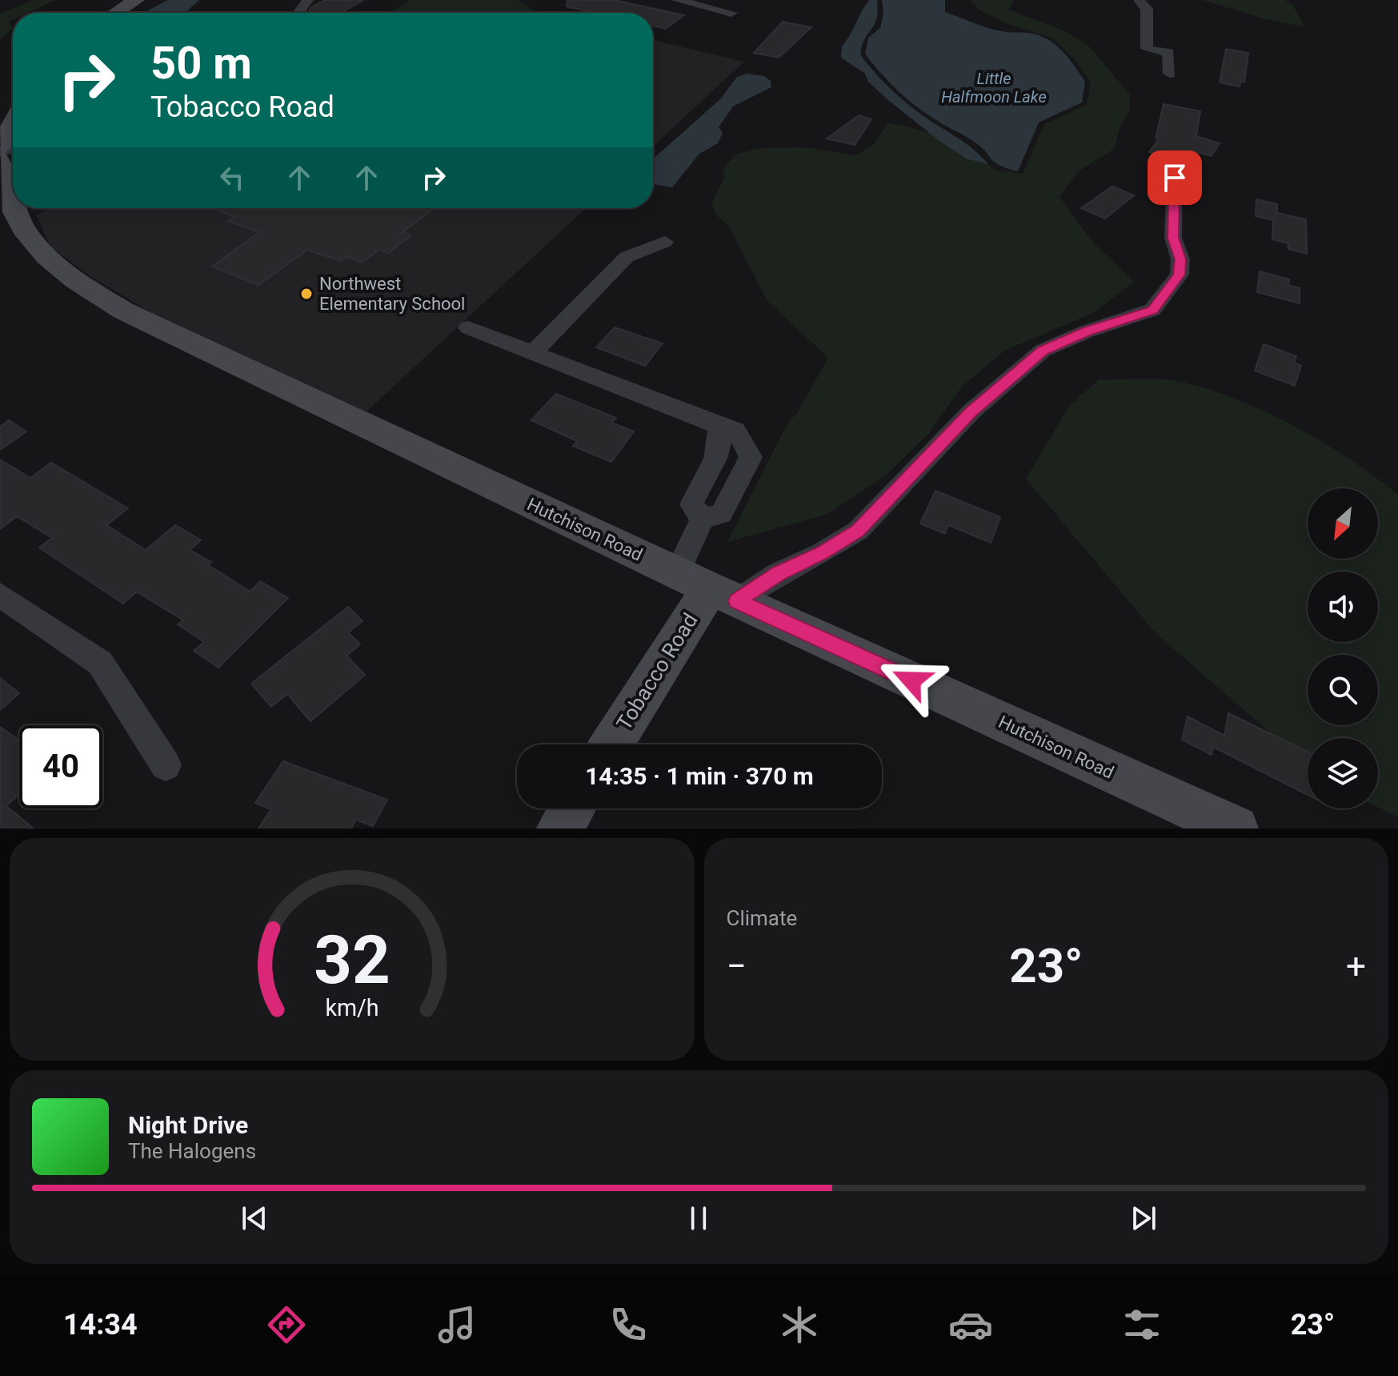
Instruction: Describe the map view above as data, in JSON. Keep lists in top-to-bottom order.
{
  "streets": {
    "street": ["Hutchison Road", "Tobacco Road"]
  },
  "crossings": [
    ["Hutchison Road", "Tobacco Road"]
  ],
  "water": ["Little Halfmoon Lake"],
  "places": ["Northwest Elementary School"],
  "north": "bottom left",
  "page": {
    "turn": ["50 m", "Tobacco Road"],
    "limit": "40",
    "trip": "14:35 · 1 min · 370 m",
    "tile": "Climate",
    "heat": ["−", "23°", "+"],
    "song": ["Night Drive", "The Halogens"],
    "tabs": ["14:34", "23°"],
    "gauge": ["32", "km/h"]
  }
}
